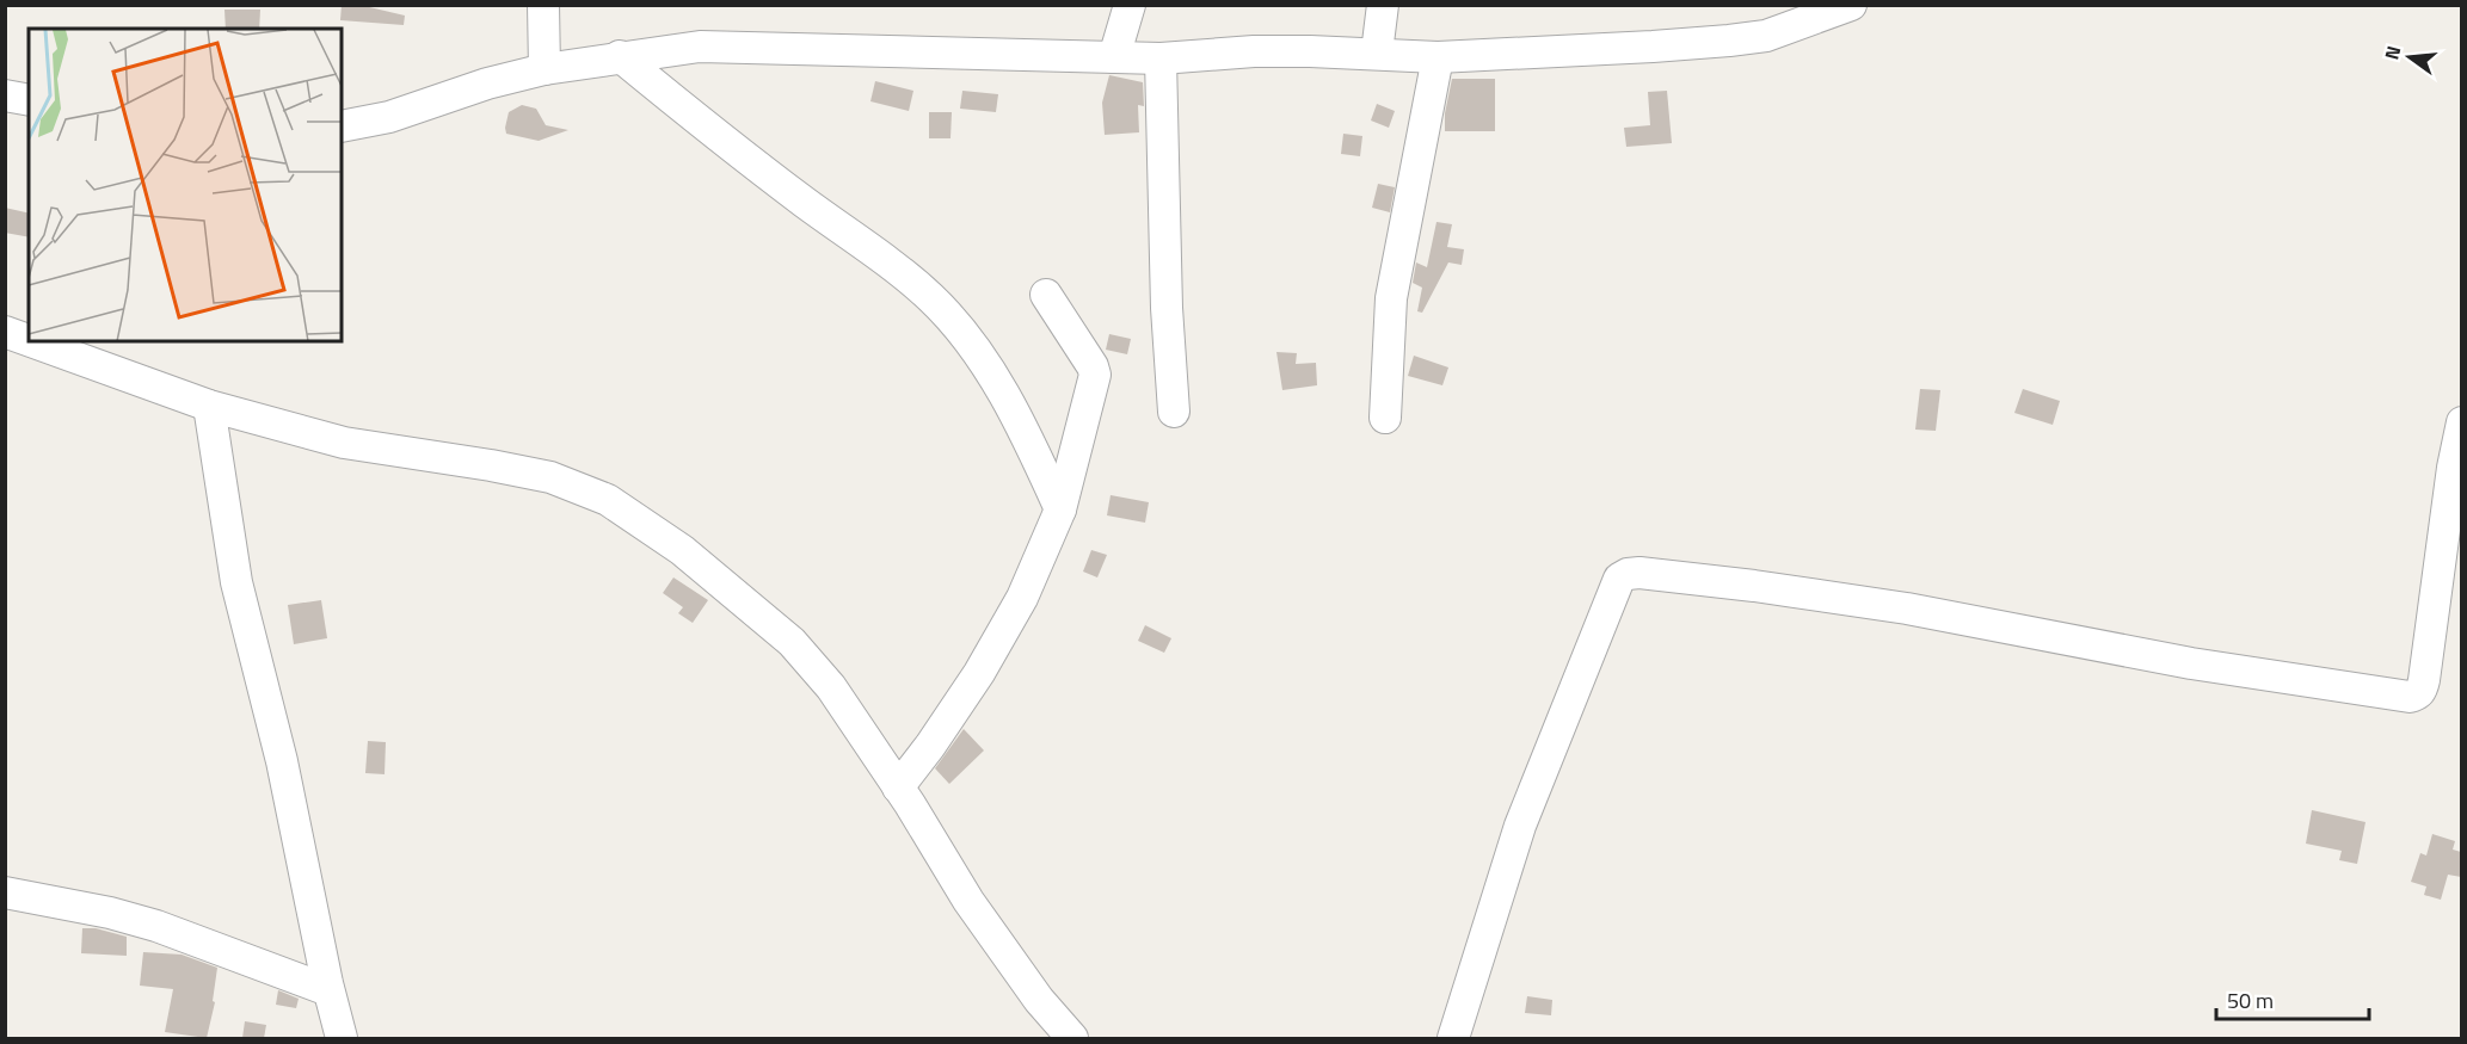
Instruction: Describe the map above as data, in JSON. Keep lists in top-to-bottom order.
{
  "scale_bar": "50 m",
  "north": "left"
}
